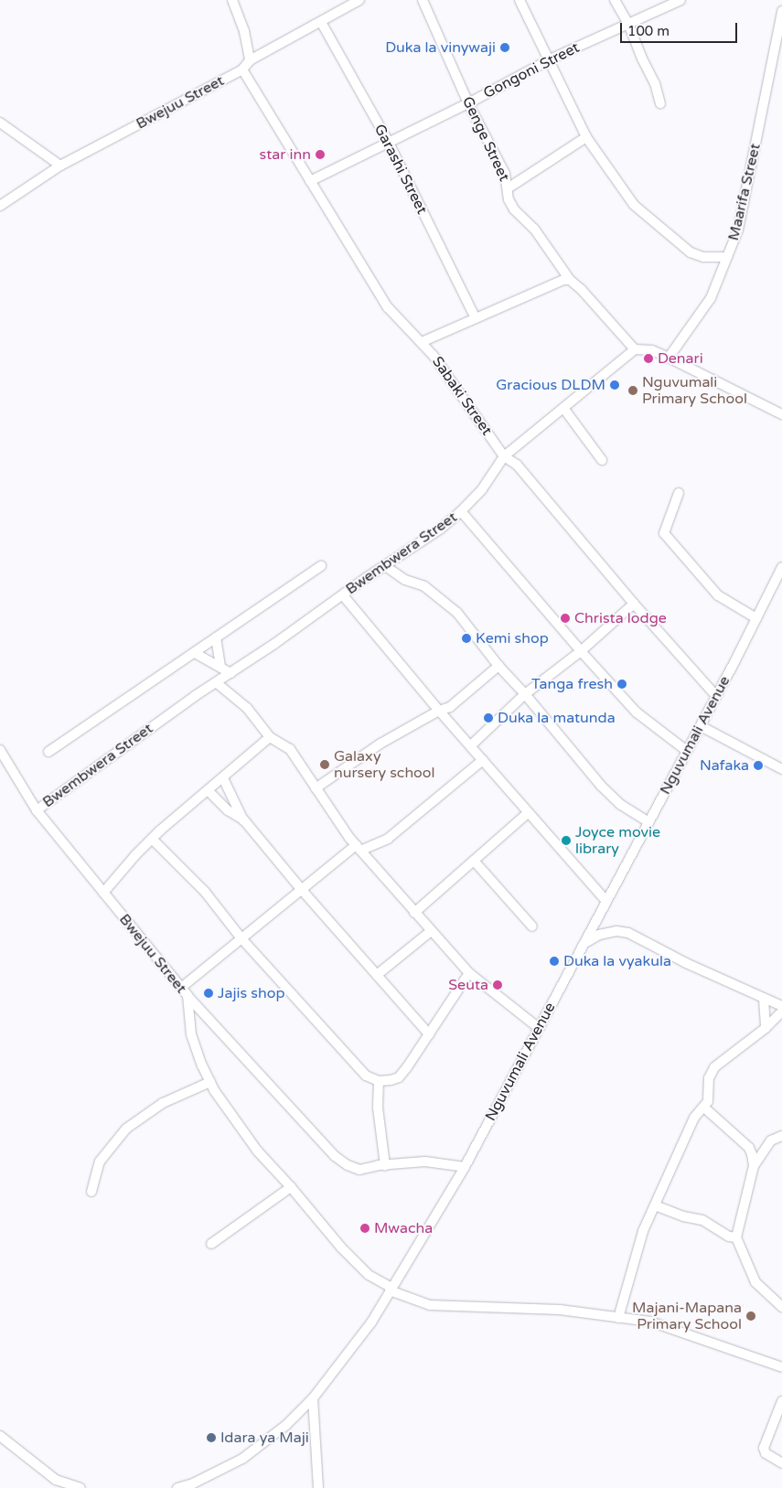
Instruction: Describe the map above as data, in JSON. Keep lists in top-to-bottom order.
{
  "streets": {
    "street": [
      "Gongoni Street",
      "Bwejuu Street",
      "Genge Street",
      "Garashi Street",
      "Maarifa Street",
      "Sabaki Street",
      "Bwembwera Street",
      "Nguvumali Avenue"
    ]
  },
  "crossings": [
    ["Gongoni Street", "Genge Street"],
    ["Gongoni Street", "Garashi Street"],
    ["Gongoni Street", "Sabaki Street"],
    ["Bwejuu Street", "Garashi Street"],
    ["Bwejuu Street", "Sabaki Street"],
    ["Bwejuu Street", "Bwembwera Street"],
    ["Bwejuu Street", "Nguvumali Avenue"],
    ["Genge Street", "Bwembwera Street"],
    ["Sabaki Street", "Bwembwera Street"],
    ["Sabaki Street", "Nguvumali Avenue"]
  ],
  "places": [
    "Duka la vinywaji",
    "star inn",
    "Denari",
    "Gracious DLDM",
    "Nguvumali Primary School",
    "Christa lodge",
    "Kemi shop",
    "Tanga fresh",
    "Duka la matunda",
    "Galaxy nursery school",
    "Nafaka",
    "Joyce movie library",
    "Duka la vyakula",
    "Seuta",
    "Jajis shop",
    "Mwacha",
    "Majani-Mapana Primary School",
    "Idara ya Maji"
  ],
  "scale_bar": "100 m"
}
